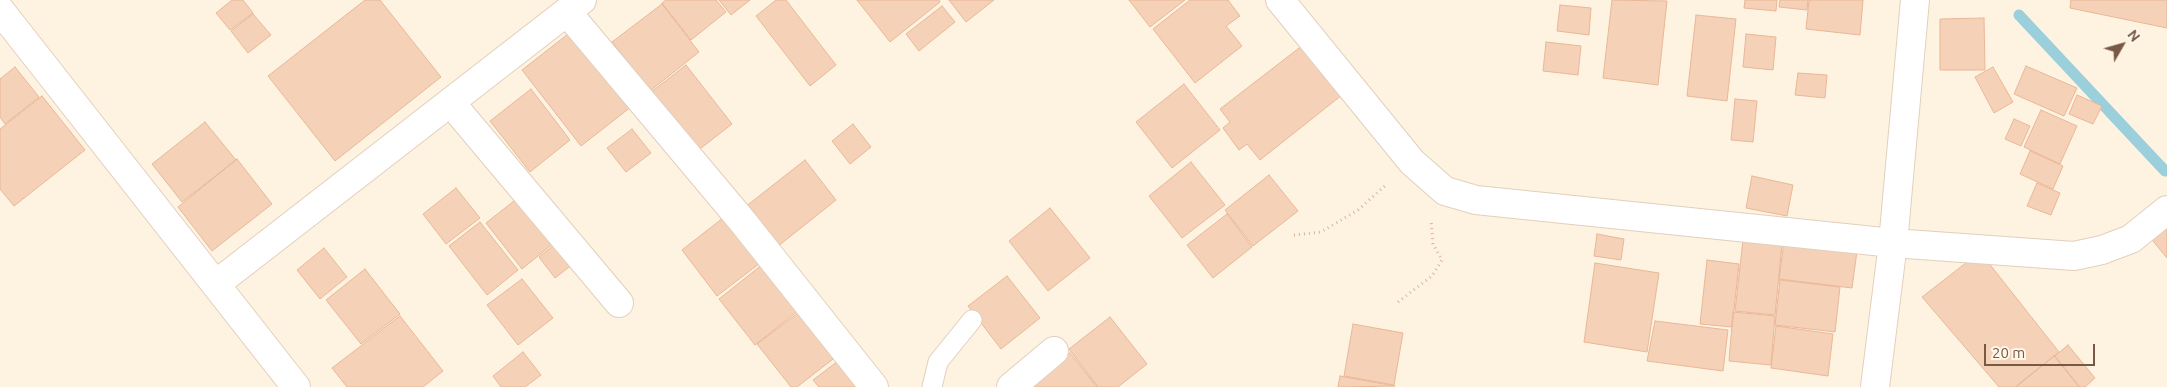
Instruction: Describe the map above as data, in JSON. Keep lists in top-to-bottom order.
{
  "scale_bar": "20 m",
  "north": "top right"
}
